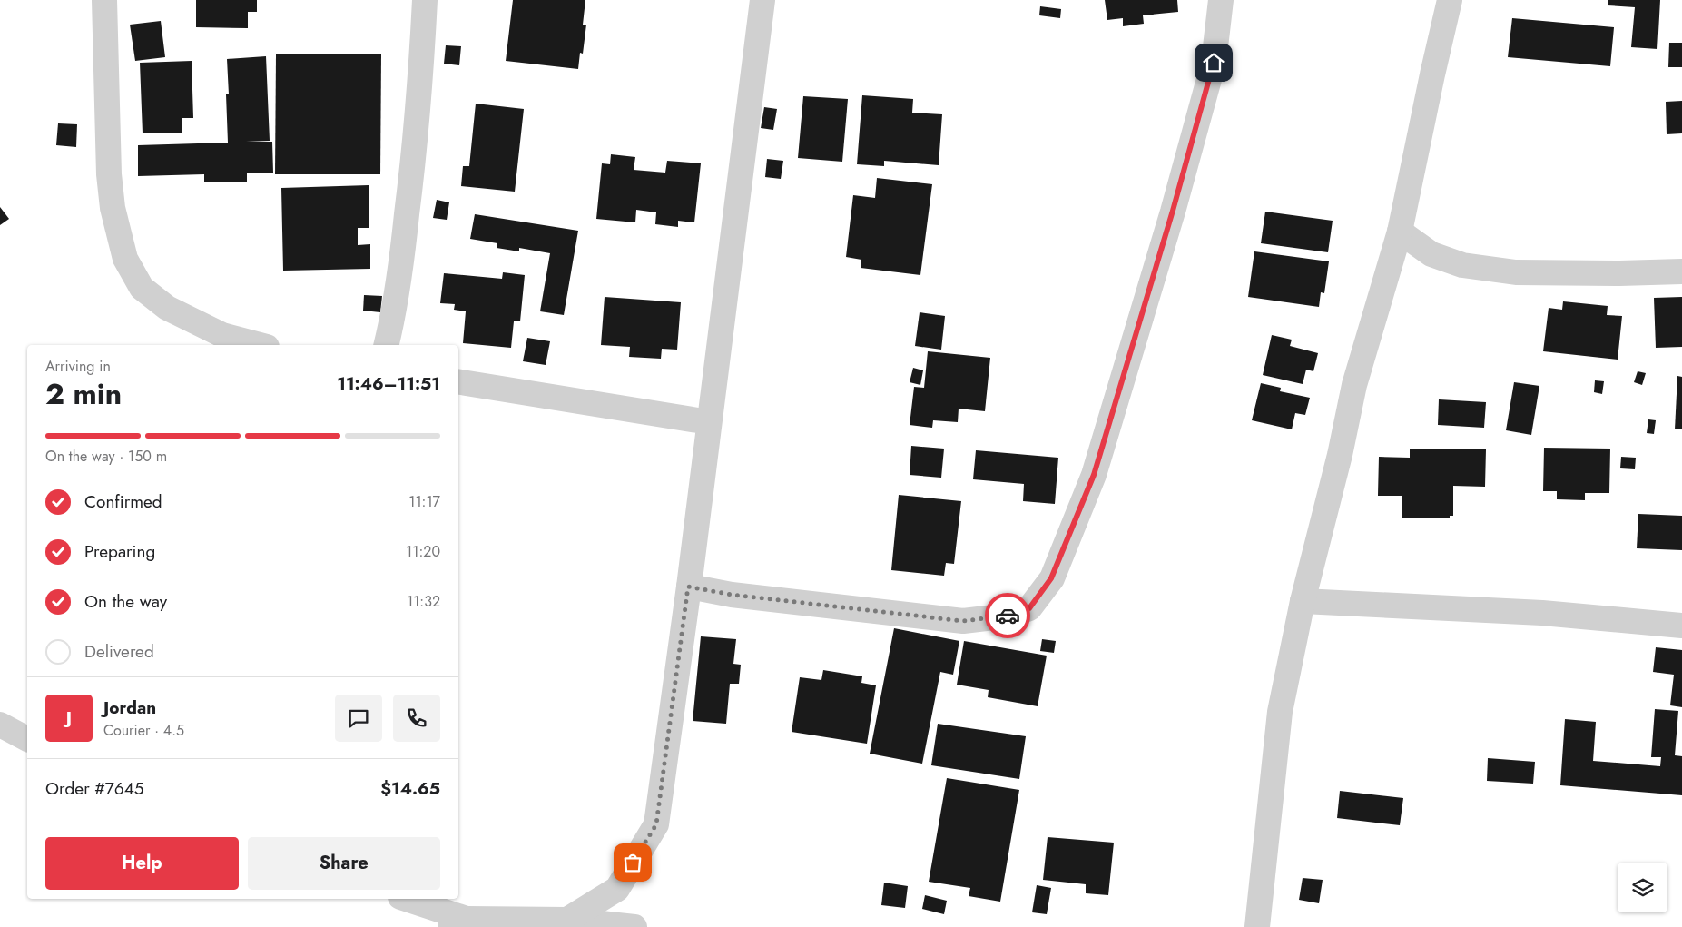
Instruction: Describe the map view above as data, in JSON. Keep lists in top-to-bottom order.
{
  "page": {
    "heading": ["2 min", "Arriving in", "11:46–11:51"],
    "panel": [
      "Jordan",
      "Courier · 4.5",
      "Order #7645",
      "$14.65"
    ],
    "bar": "On the way · 150 m",
    "list": [
      ["Confirmed", "11:17"],
      ["Preparing", "11:20"],
      ["On the way", "11:32"],
      "Delivered"
    ],
    "round": "J",
    "buttons": ["Help", "Share"]
  }
}
